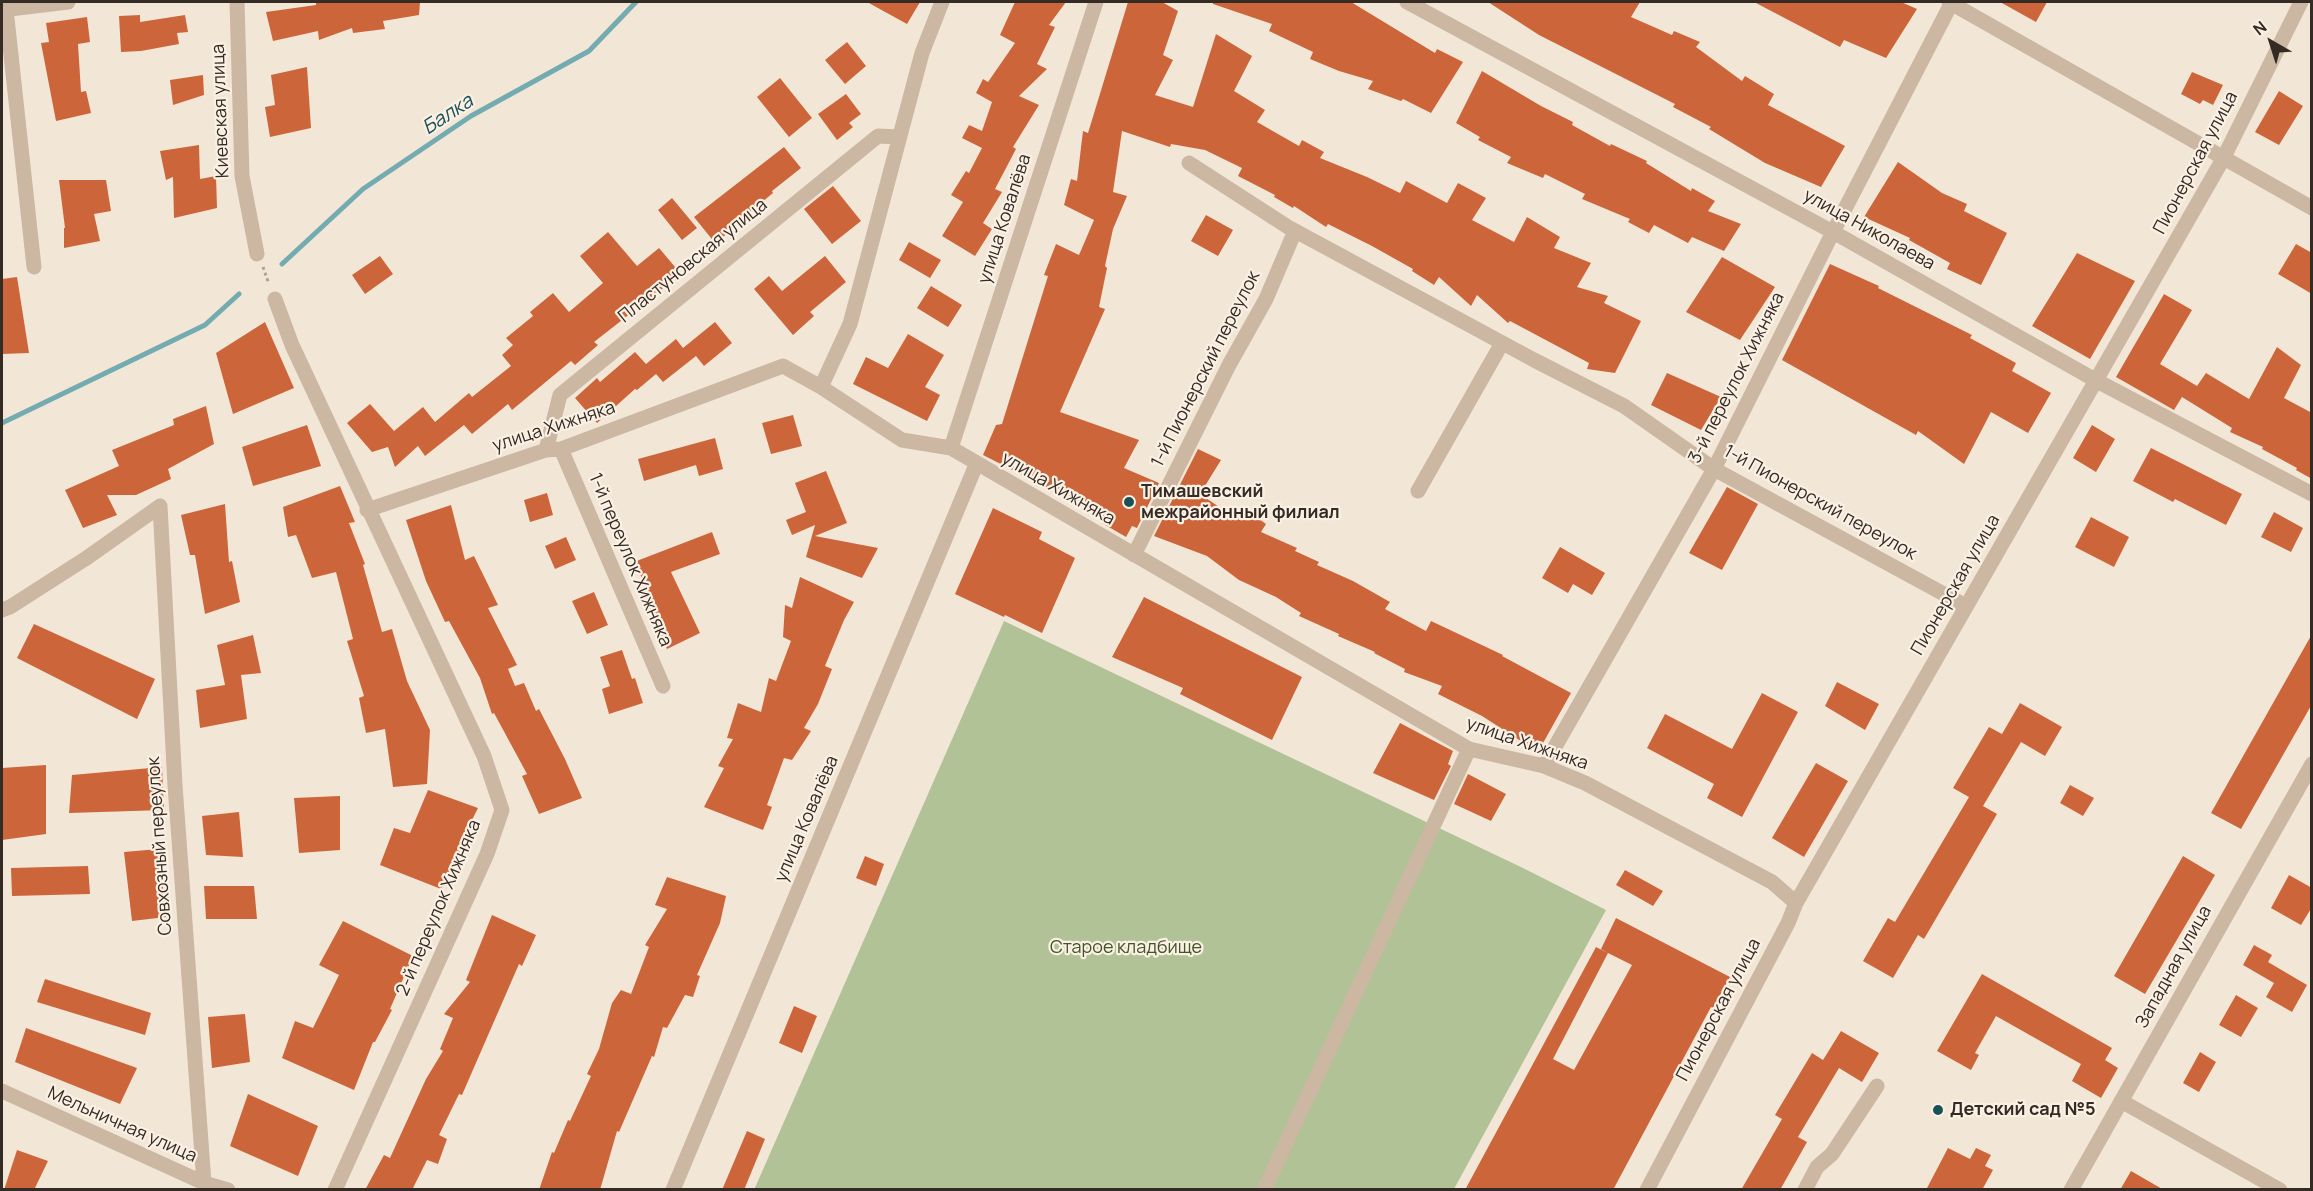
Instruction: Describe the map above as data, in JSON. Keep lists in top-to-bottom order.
{
  "streets": {
    "street": [
      "Киевская улица",
      "Пионерская улица",
      "улица Ковалёва",
      "улица Николаева",
      "Пластуновская улица",
      "1-й Пионерский переулок",
      "3-й переулок Хижняка",
      "улица Хижняка",
      "1-й переулок Хижняка",
      "Совхозный переулок",
      "2-й переулок Хижняка",
      "Западная улица",
      "Мельничная улица"
    ]
  },
  "crossings": [
    ["Пионерская улица", "улица Николаева"],
    ["Пионерская улица", "1-й Пионерский переулок"],
    ["Пионерская улица", "улица Хижняка"],
    ["улица Ковалёва", "улица Хижняка"],
    ["улица Николаева", "3-й переулок Хижняка"],
    ["Пластуновская улица", "улица Хижняка"],
    ["Пластуновская улица", "1-й переулок Хижняка"],
    ["1-й Пионерский переулок", "3-й переулок Хижняка"],
    ["1-й Пионерский переулок", "улица Хижняка"],
    ["3-й переулок Хижняка", "улица Хижняка"],
    ["улица Хижняка", "1-й переулок Хижняка"],
    ["улица Хижняка", "2-й переулок Хижняка"],
    ["Совхозный переулок", "Мельничная улица"]
  ],
  "water": ["Балка"],
  "parks": ["Старое кладбище"],
  "places": ["Тимашевский межрайонный филиал", "Детский сад №5"],
  "north": "top left"
}
